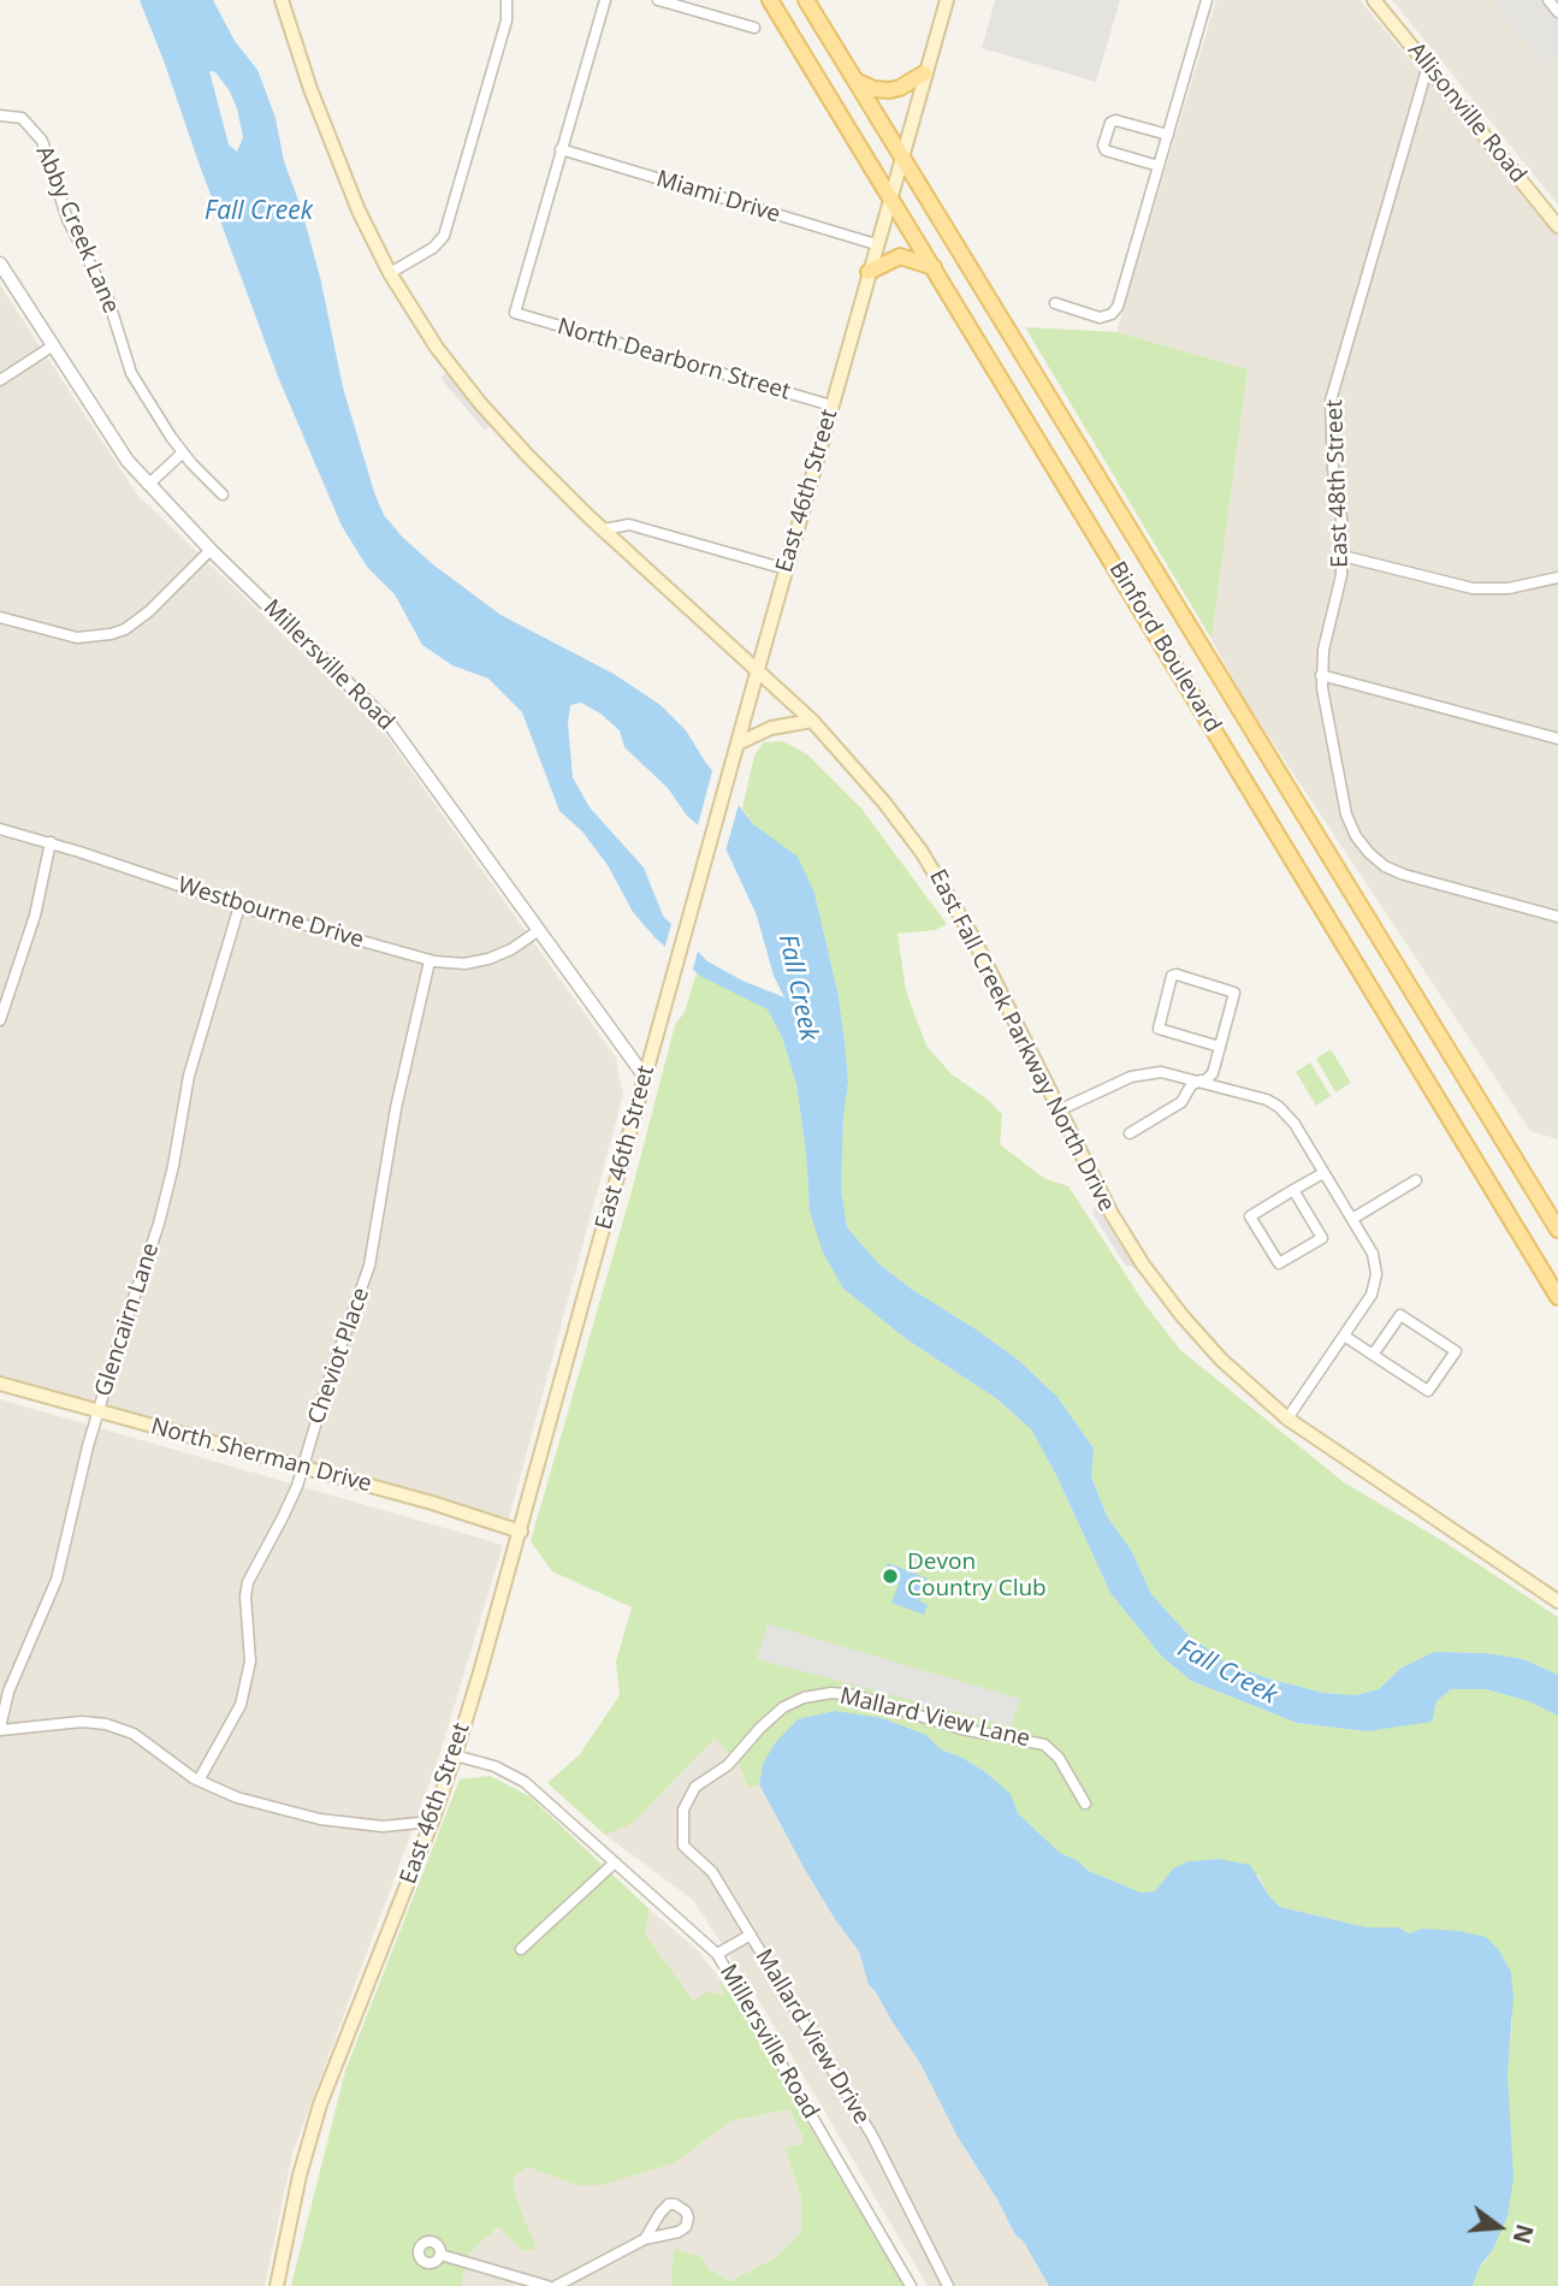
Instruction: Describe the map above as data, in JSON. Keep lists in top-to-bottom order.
{
  "streets": {
    "main road": [
      "Allisonville Road",
      "East 46th Street",
      "Binford Boulevard",
      "East Fall Creek Parkway North Drive",
      "North Sherman Drive"
    ],
    "street": [
      "Miami Drive",
      "Abby Creek Lane",
      "North Dearborn Street",
      "East 48th Street",
      "Millersville Road",
      "Westbourne Drive",
      "Glencairn Lane",
      "Cheviot Place",
      "Mallard View Lane",
      "Mallard View Drive"
    ]
  },
  "crossings": [
    ["Allisonville Road", "East 48th Street"],
    ["Miami Drive", "North Dearborn Street"],
    ["Miami Drive", "East 46th Street"],
    ["North Dearborn Street", "East 46th Street"],
    ["East 46th Street", "Binford Boulevard"],
    ["East 46th Street", "Millersville Road"],
    ["East 46th Street", "East Fall Creek Parkway North Drive"],
    ["East 46th Street", "North Sherman Drive"],
    ["Millersville Road", "Westbourne Drive"],
    ["Westbourne Drive", "Glencairn Lane"],
    ["Westbourne Drive", "Cheviot Place"],
    ["Glencairn Lane", "North Sherman Drive"],
    ["Cheviot Place", "North Sherman Drive"],
    ["Mallard View Lane", "Mallard View Drive"]
  ],
  "water": ["Fall Creek"],
  "places": ["Devon Country Club"],
  "north": "right"
}
